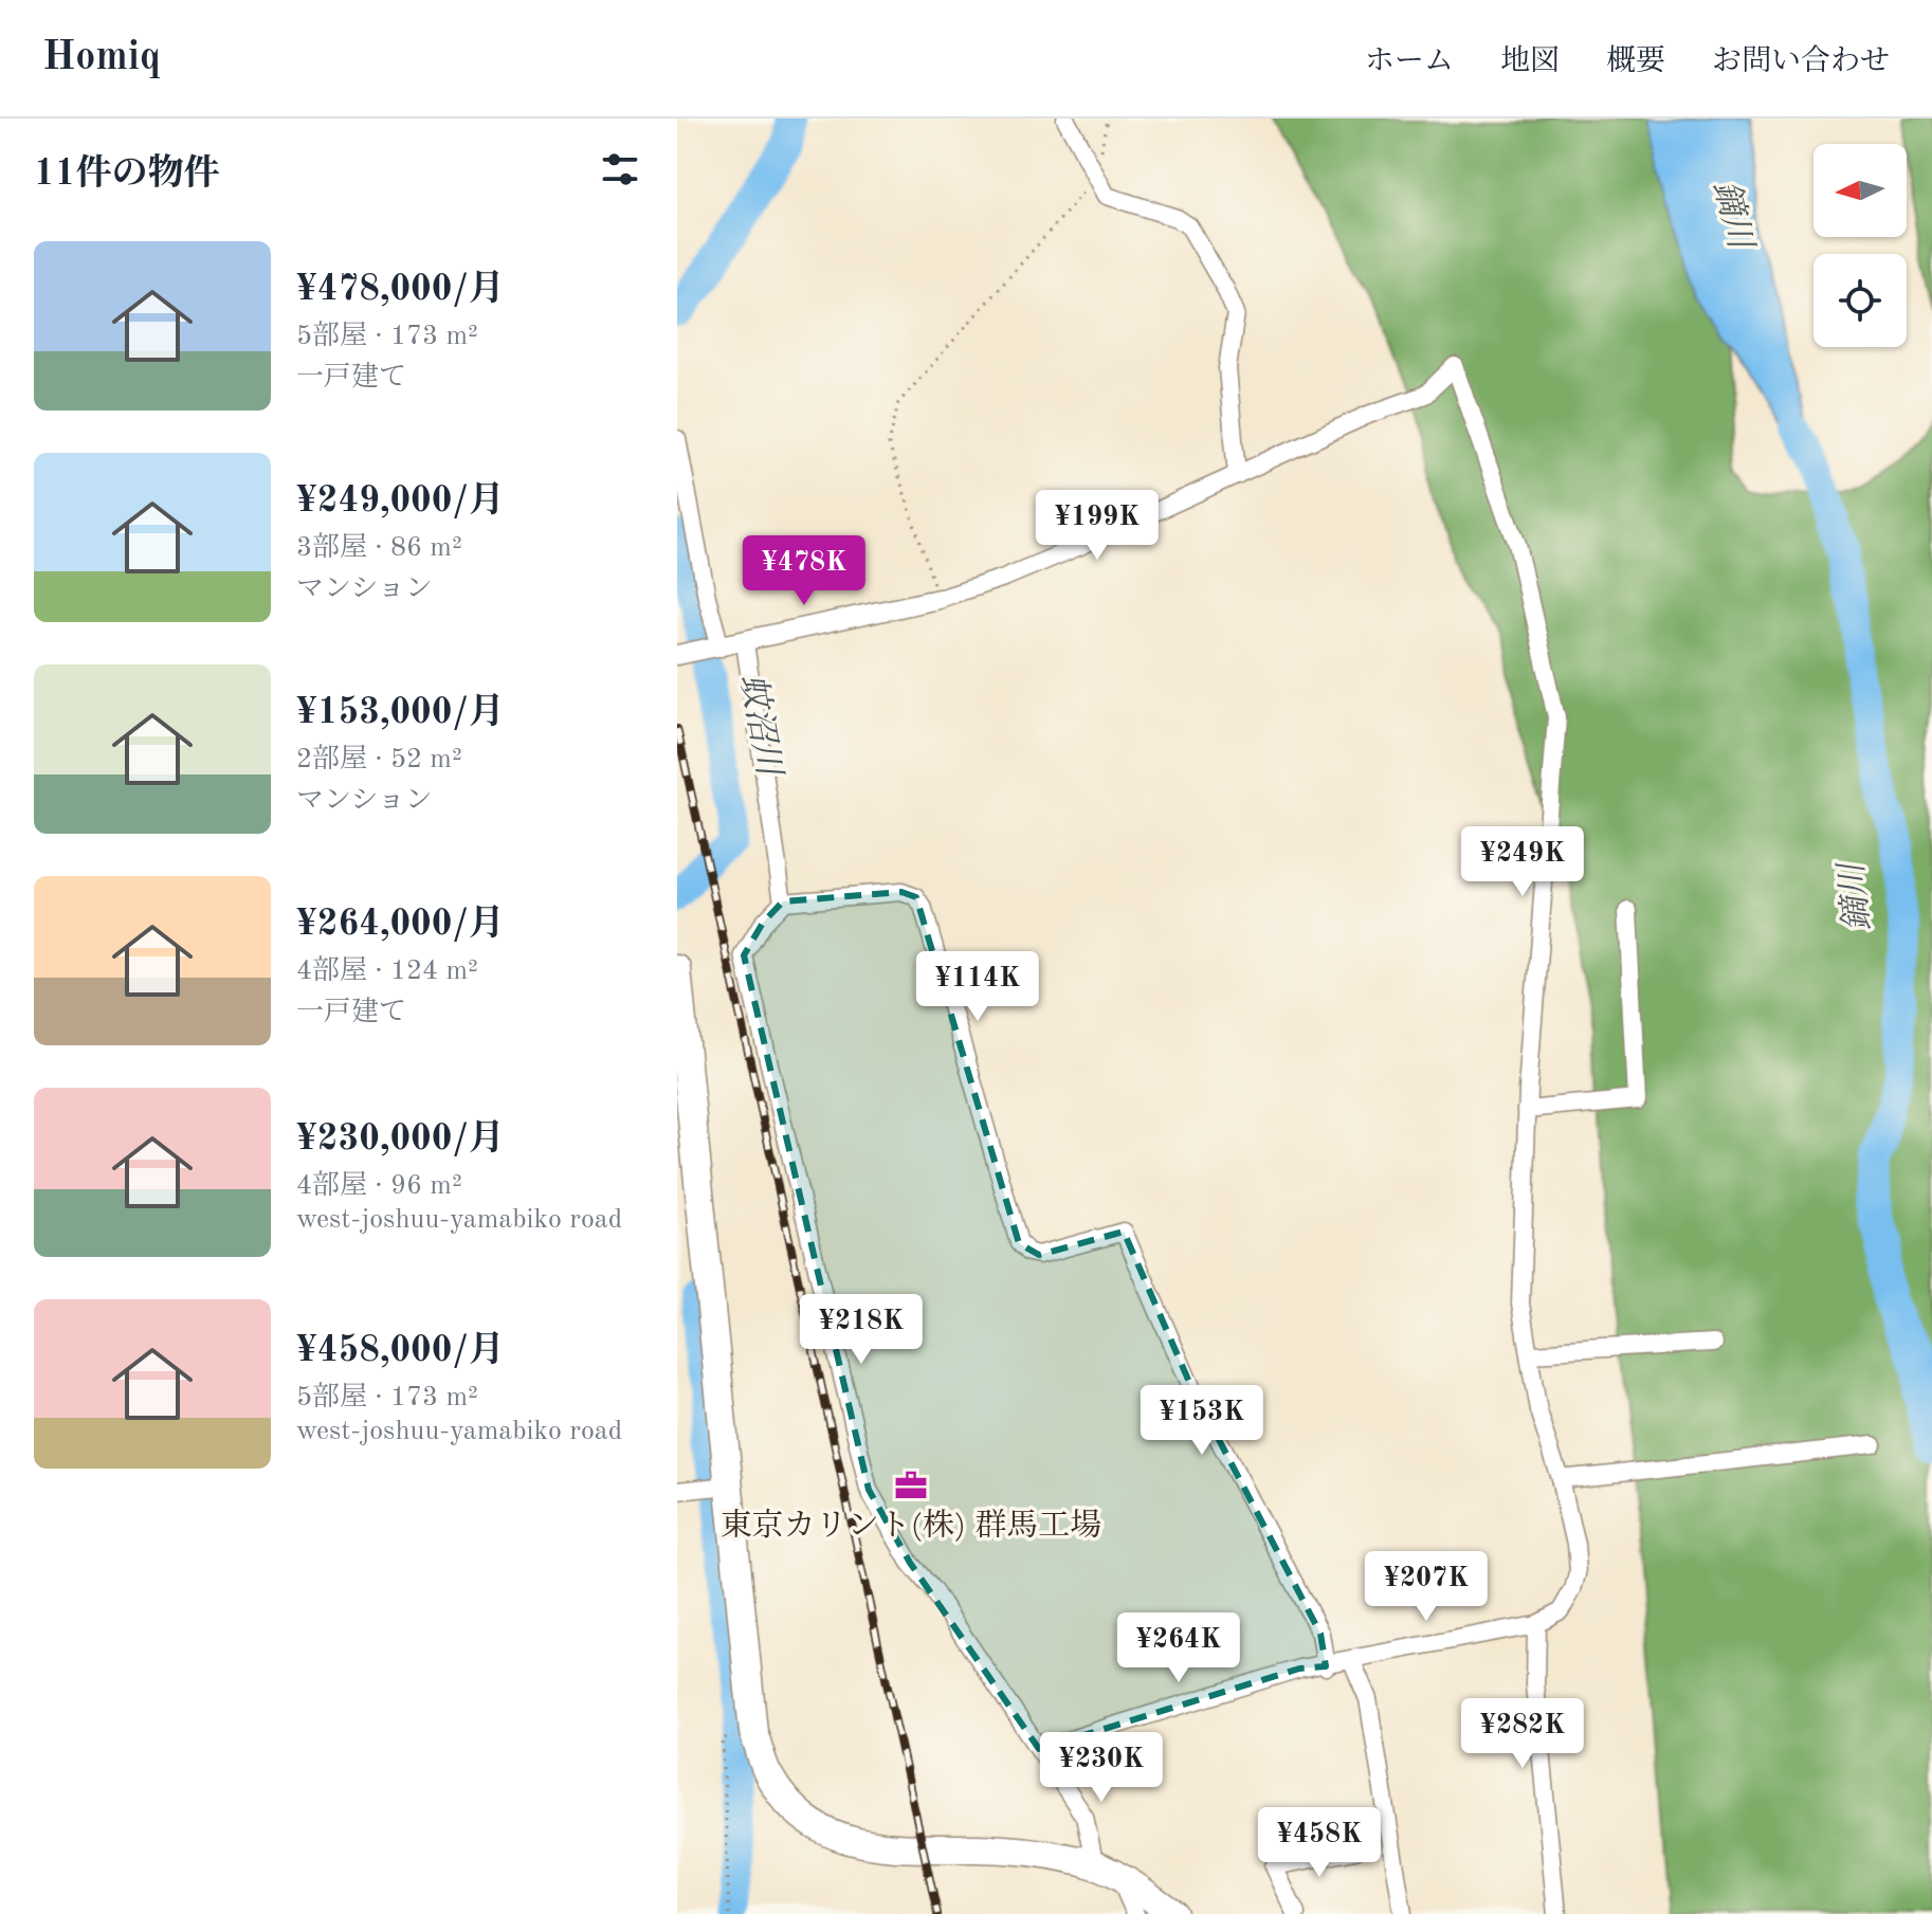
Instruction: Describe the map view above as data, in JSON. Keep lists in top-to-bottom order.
{
  "water": ["鏑川", "蚊沼川"],
  "places": {
    "office": ["東京カリント(株) 群馬工場"]
  },
  "north": "left",
  "page": {
    "header": "Homiq",
    "nav": [
      "ホーム",
      "地図",
      "概要",
      "お問い合わせ"
    ],
    "heading": "11件の物件",
    "list": [
      {
        "name": "¥478,000/月",
        "note": "5部屋 · 173 m² · 一戸建て"
      },
      {
        "name": "¥249,000/月",
        "note": "3部屋 · 86 m² · マンション"
      },
      {
        "name": "¥153,000/月",
        "note": "2部屋 · 52 m² · マンション"
      },
      {
        "name": "¥264,000/月",
        "note": "4部屋 · 124 m² · 一戸建て"
      },
      {
        "name": "¥230,000/月",
        "note": "4部屋 · 96 m² · west-joshuu-yamabiko road"
      },
      {
        "name": "¥458,000/月",
        "note": "5部屋 · 173 m² · west-joshuu-yamabiko road"
      }
    ],
    "price": [
      "¥199K",
      "¥478K",
      "¥249K",
      "¥114K",
      "¥218K",
      "¥153K",
      "¥207K",
      "¥264K",
      "¥282K",
      "¥230K",
      "¥458K"
    ]
  }
}
